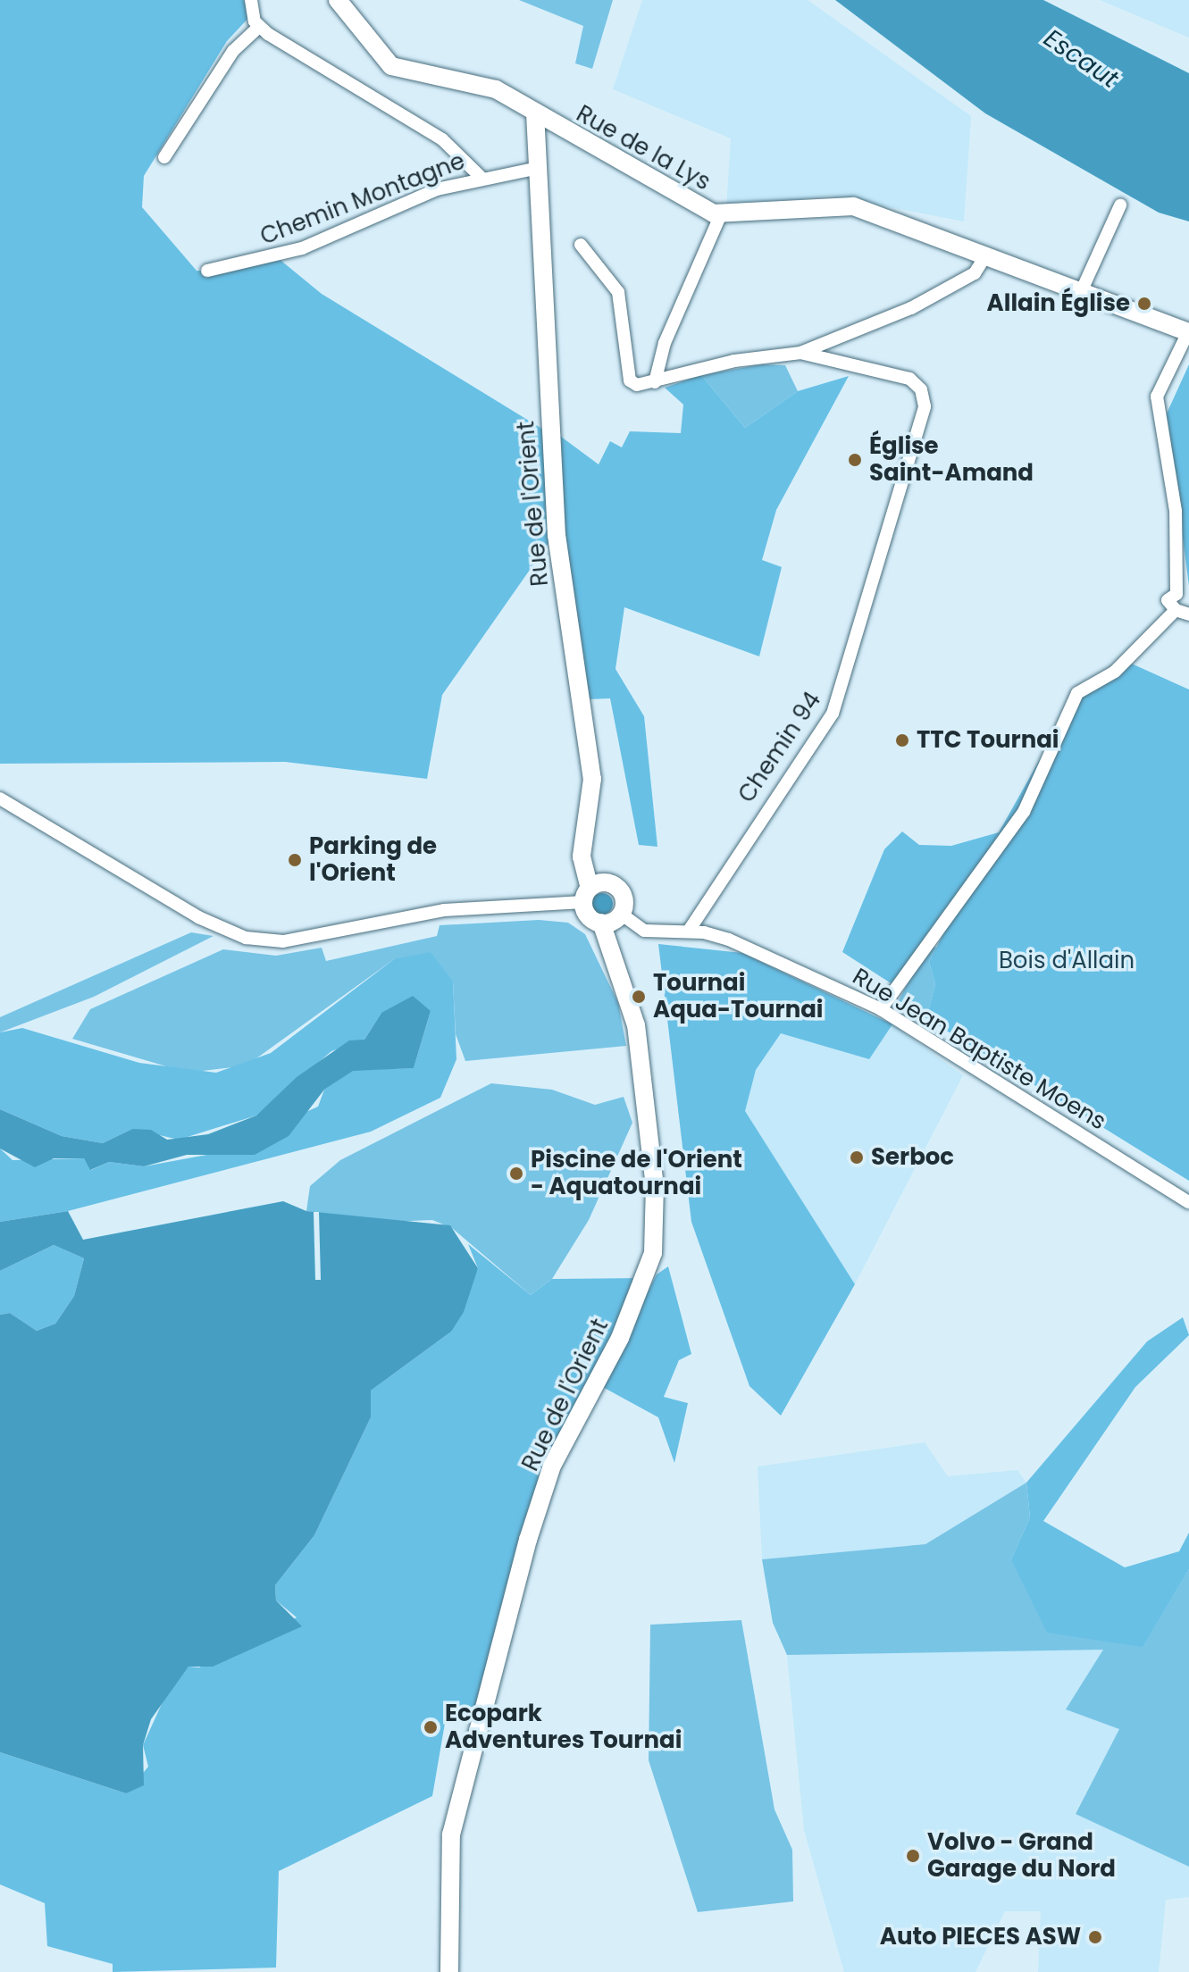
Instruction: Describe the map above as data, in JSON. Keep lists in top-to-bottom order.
{
  "streets": {
    "street": [
      "Rue de la Lys",
      "Chemin Montagne",
      "Rue de l'Orient",
      "Chemin 94",
      "Rue Jean Baptiste Moens"
    ]
  },
  "crossings": [
    ["Rue de la Lys", "Rue de l'Orient"],
    ["Chemin Montagne", "Rue de l'Orient"],
    ["Rue de l'Orient", "Rue Jean Baptiste Moens"],
    ["Chemin 94", "Rue Jean Baptiste Moens"]
  ],
  "water": ["Escaut"],
  "parks": ["Bois d'Allain"],
  "places": [
    "Allain Église",
    "Église Saint-Amand",
    "TTC Tournai",
    "Parking de l'Orient",
    "Tournai Aqua-Tournai",
    "Serboc",
    "Piscine de l'Orient - Aquatournai",
    "Ecopark Adventures Tournai",
    "Volvo - Grand Garage du Nord",
    "Auto PIECES ASW"
  ]
}
